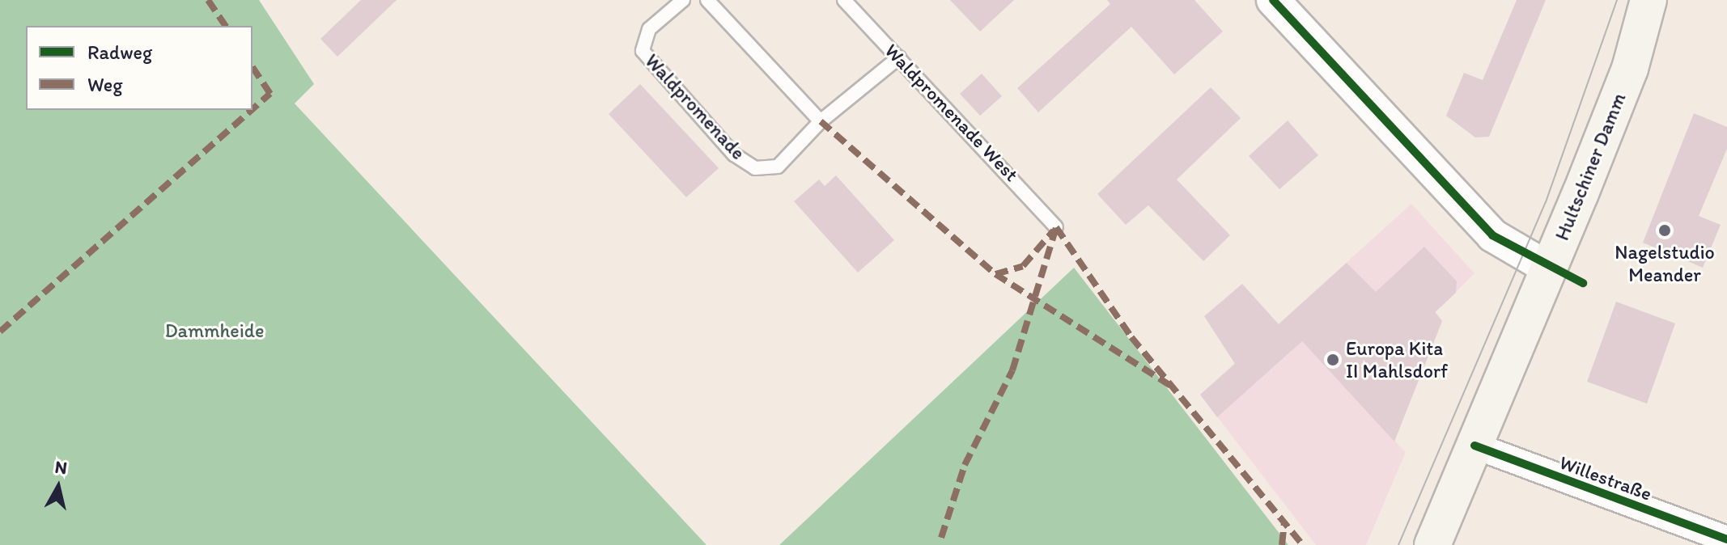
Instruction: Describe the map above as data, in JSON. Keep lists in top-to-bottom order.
{
  "streets": {
    "main road": ["Hultschiner Damm"],
    "street": ["Willestraße"],
    "lane": ["Waldpromenade", "Waldpromenade West"]
  },
  "crossings": [
    ["Hultschiner Damm", "Willestraße"]
  ],
  "parks": ["Dammheide"],
  "places": ["Nagelstudio Meander", "Europa Kita II Mahlsdorf"],
  "legend": ["Radweg", "Weg"],
  "north": "top"
}
